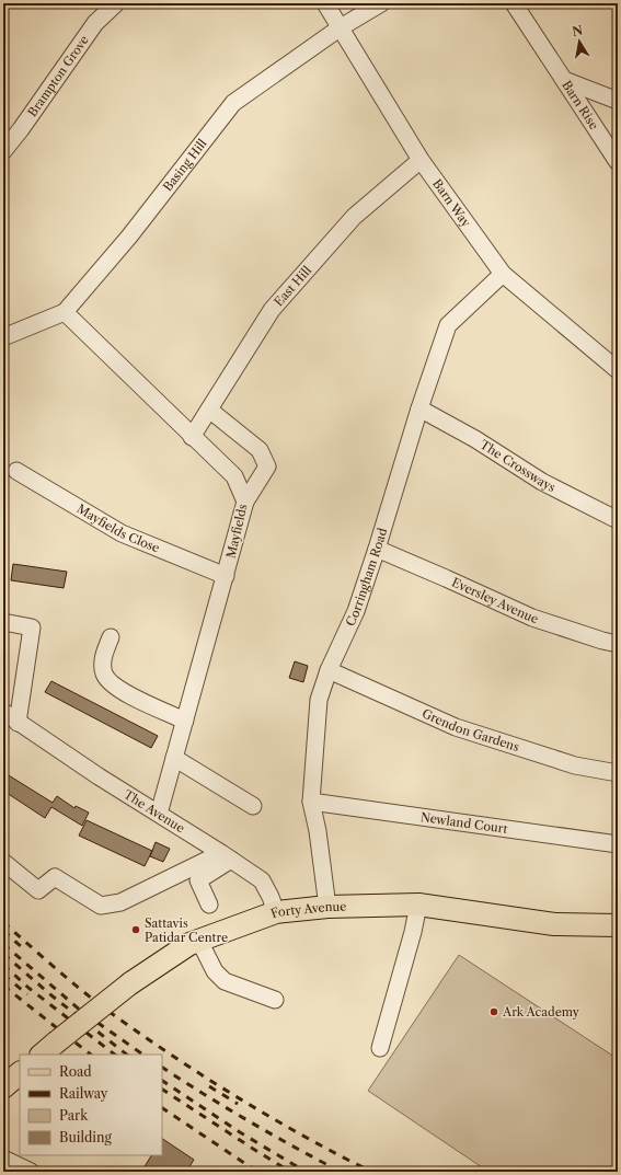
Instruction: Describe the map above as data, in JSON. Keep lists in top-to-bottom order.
{
  "streets": {
    "main road": ["Forty Avenue"],
    "street": [
      "Brampton Grove",
      "Barn Rise",
      "Basing Hill",
      "Barn Way",
      "East Hill",
      "The Crossways",
      "Mayfields Close",
      "Mayfields",
      "Corringham Road",
      "Eversley Avenue",
      "Grendon Gardens",
      "The Avenue",
      "Newland Court"
    ]
  },
  "crossings": [
    ["Basing Hill", "Barn Way"],
    ["Basing Hill", "Mayfields"],
    ["Barn Way", "East Hill"],
    ["Barn Way", "Corringham Road"],
    ["East Hill", "Mayfields"],
    ["The Crossways", "Corringham Road"],
    ["Mayfields Close", "Mayfields"],
    ["Mayfields", "The Avenue"],
    ["Corringham Road", "Eversley Avenue"],
    ["Corringham Road", "Grendon Gardens"],
    ["Corringham Road", "Newland Court"],
    ["Corringham Road", "Forty Avenue"],
    ["The Avenue", "Forty Avenue"]
  ],
  "places": ["Sattavis Patidar Centre", "Ark Academy"],
  "legend": [
    "Road",
    "Railway",
    "Park",
    "Building"
  ],
  "north": "top"
}
